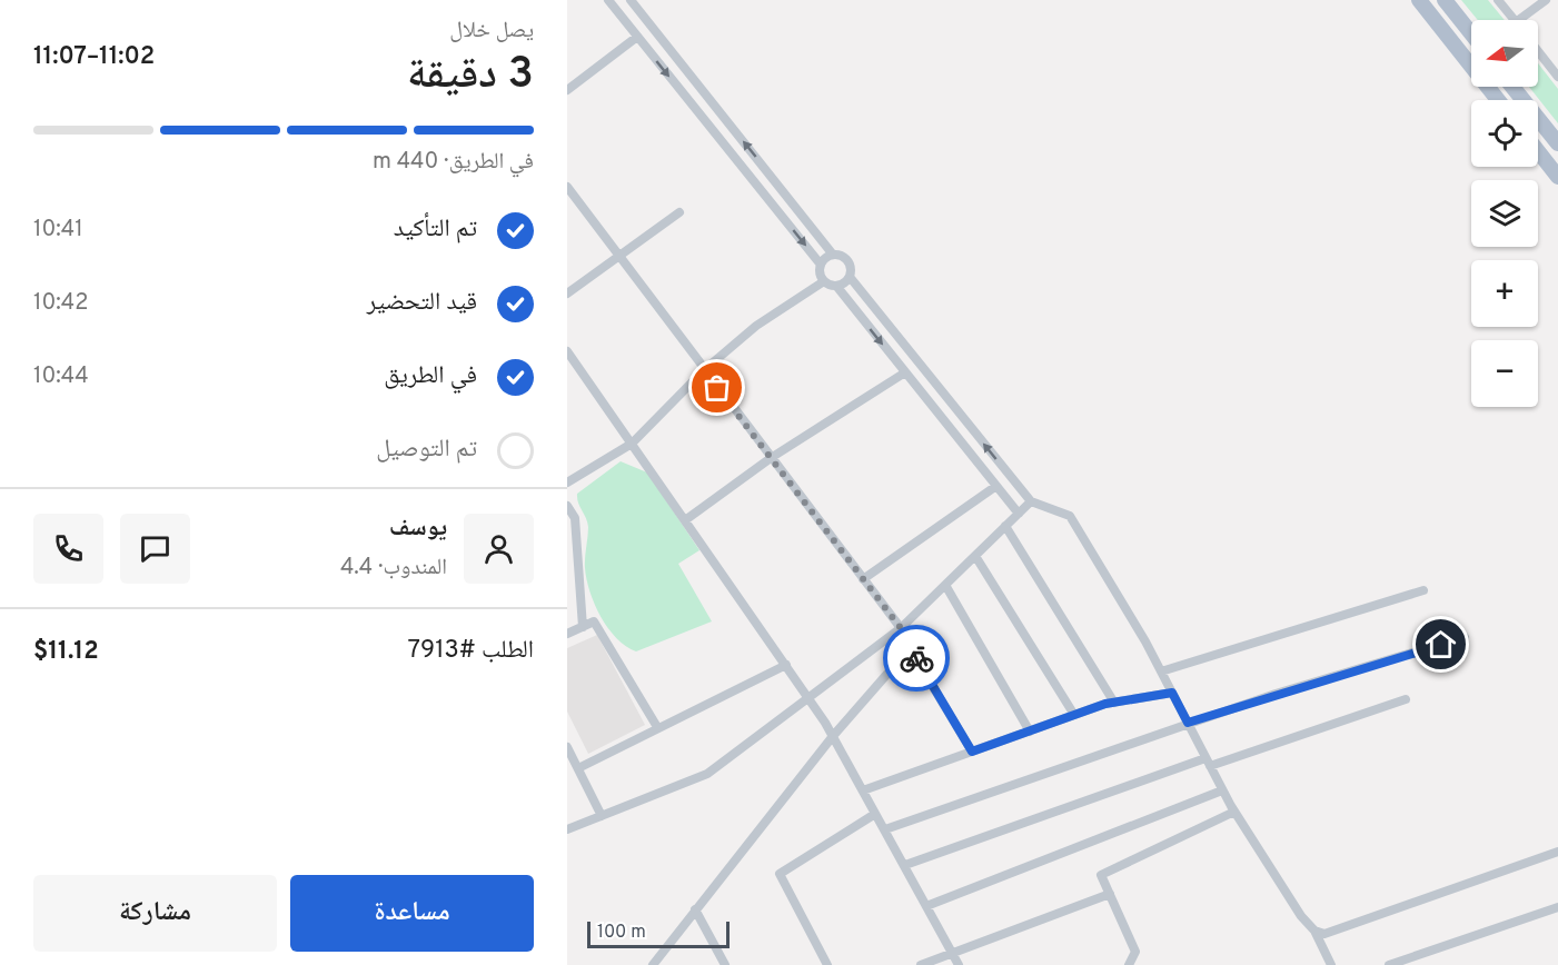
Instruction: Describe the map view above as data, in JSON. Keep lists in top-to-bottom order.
{
  "scale_bar": "100 m",
  "north": "left",
  "page": {
    "heading": ["3 دقيقة", "يصل خلال", "11:02–11:07"],
    "panel": [
      "يوسف",
      "المندوب · 4.4",
      "الطلب #7913",
      "$11.12"
    ],
    "map_buttons": ["+", "−"],
    "bar": "في الطريق · 440 m",
    "list": [
      ["تم التأكيد", "10:41"],
      ["قيد التحضير", "10:42"],
      ["في الطريق", "10:44"],
      "تم التوصيل"
    ],
    "buttons": ["مساعدة", "مشاركة"],
    "scale": "100 m"
  }
}
